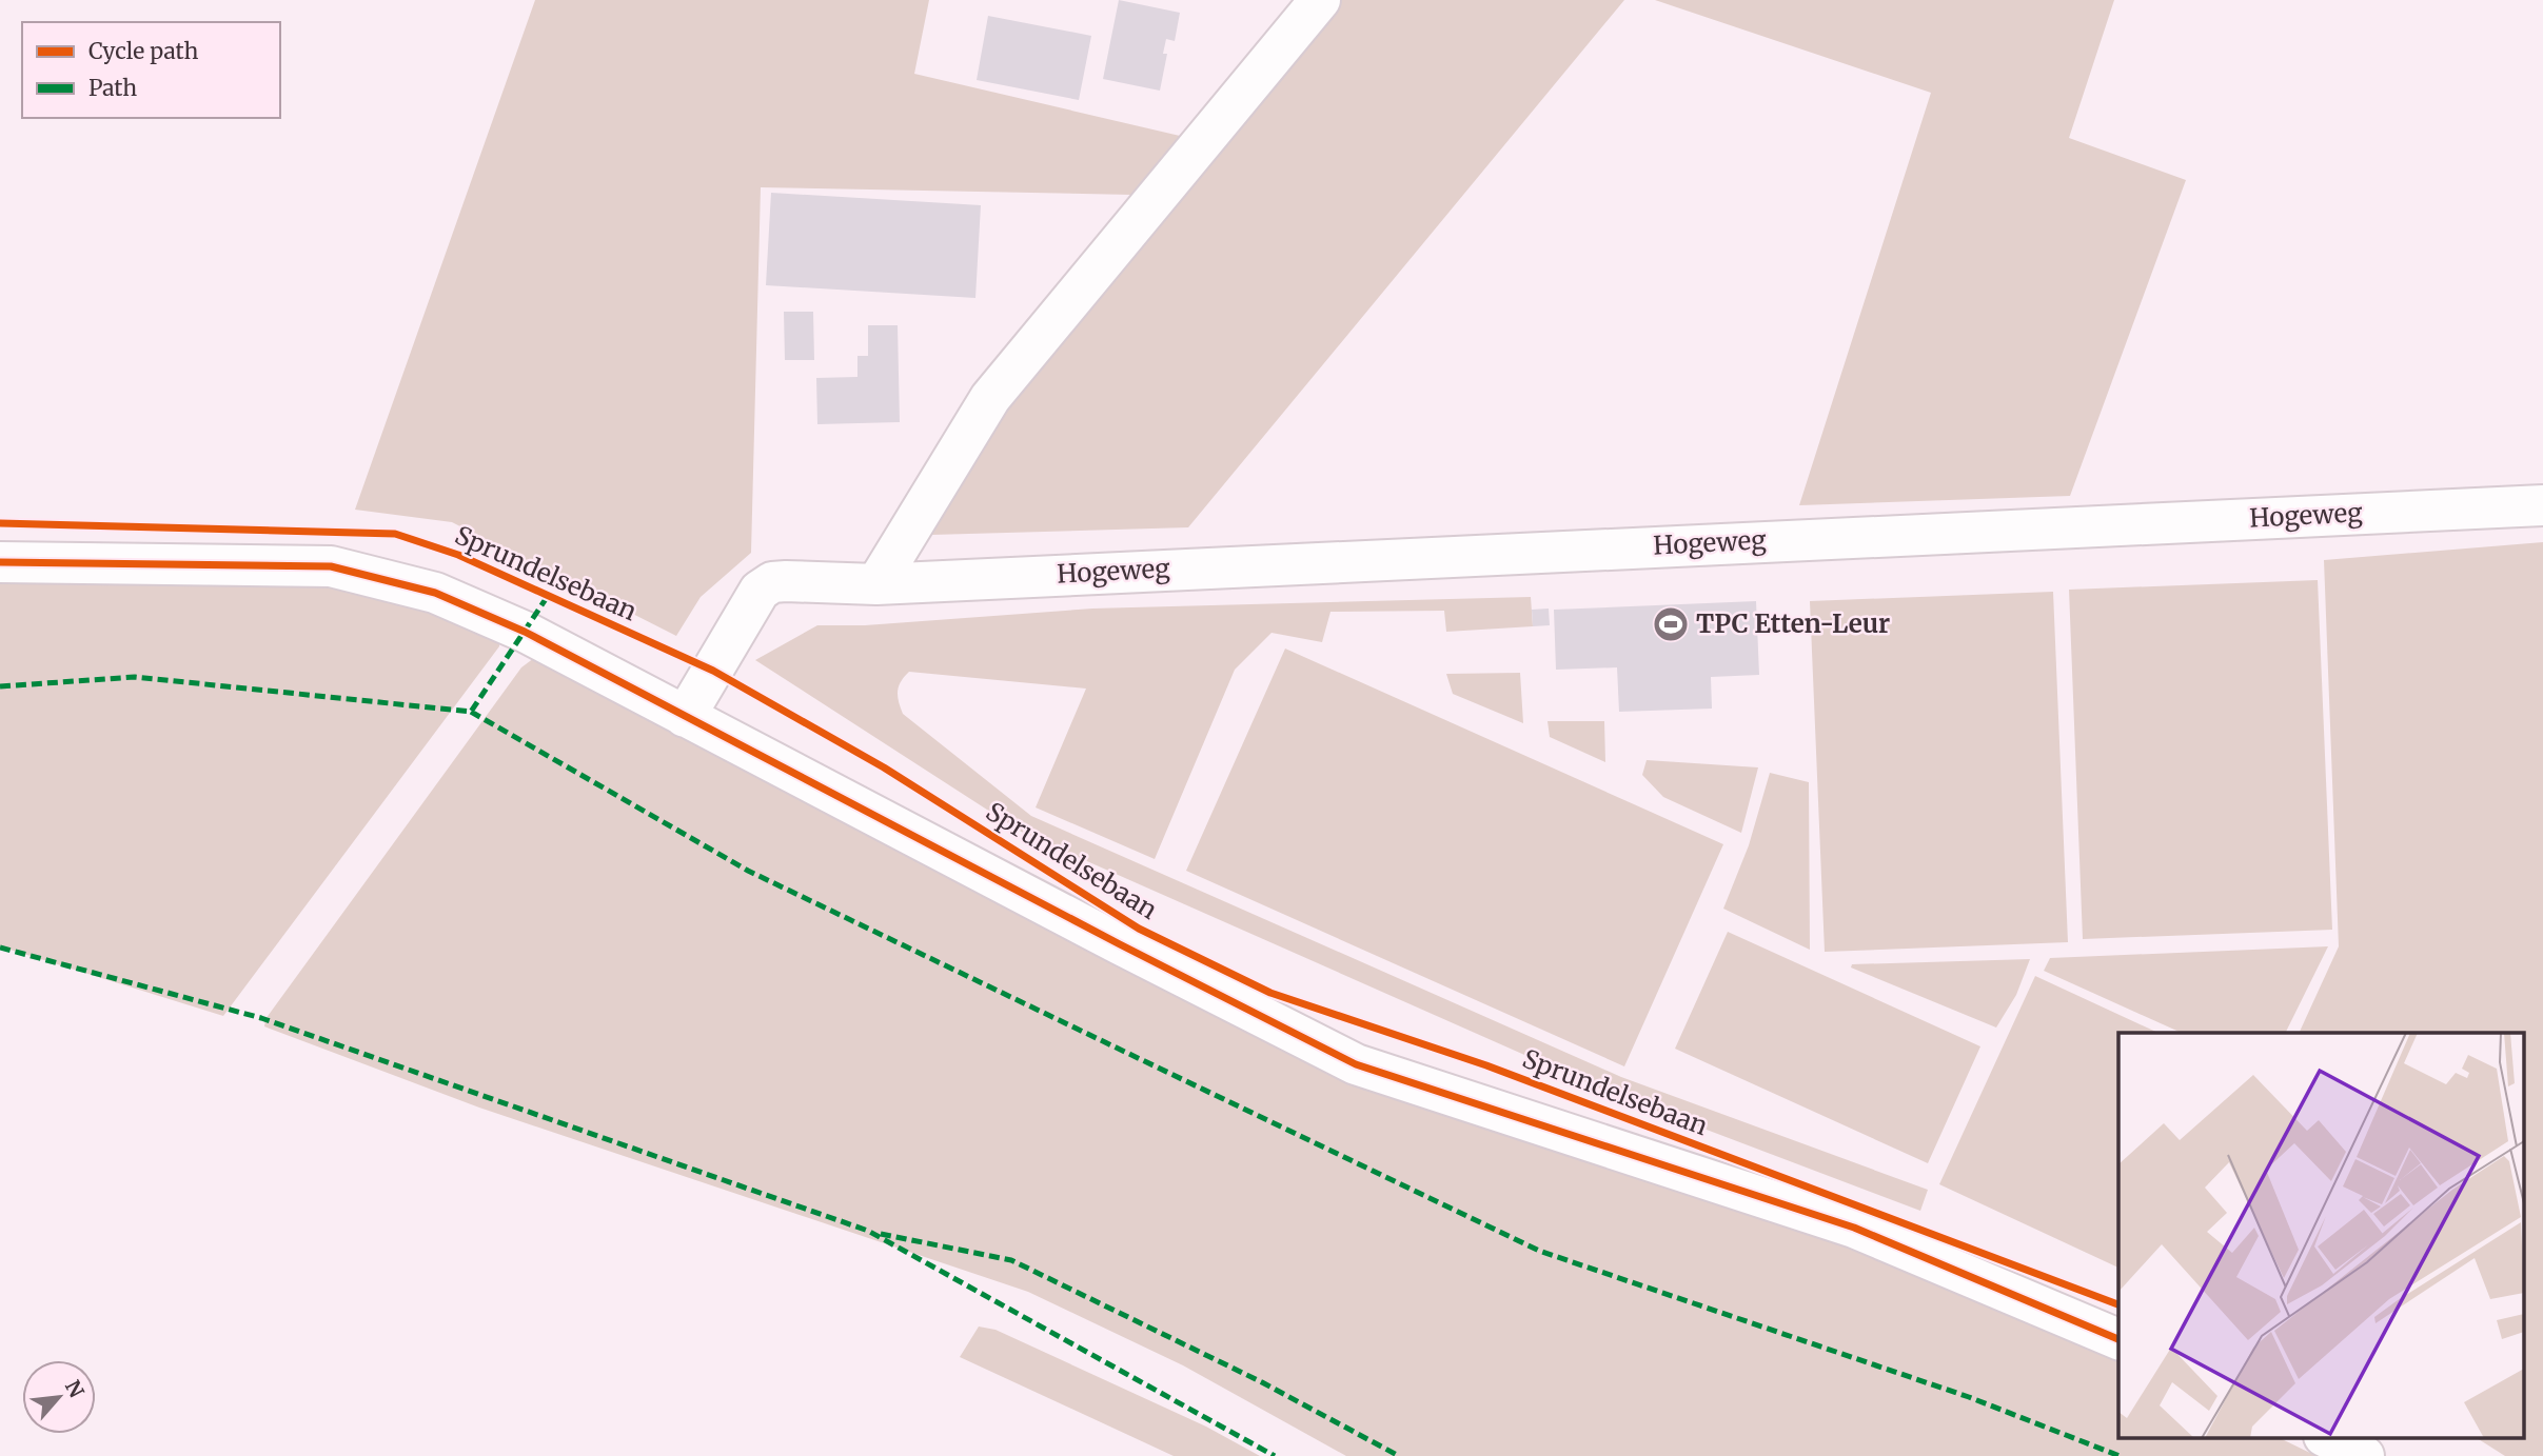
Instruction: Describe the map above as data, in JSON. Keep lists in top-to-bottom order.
{
  "streets": {
    "street": ["Hogeweg", "Sprundelsebaan"]
  },
  "crossings": [
    ["Hogeweg", "Sprundelsebaan"]
  ],
  "places": {
    "sports": ["TPC Etten-Leur"]
  },
  "legend": ["Cycle path", "Path"],
  "north": "top right"
}
